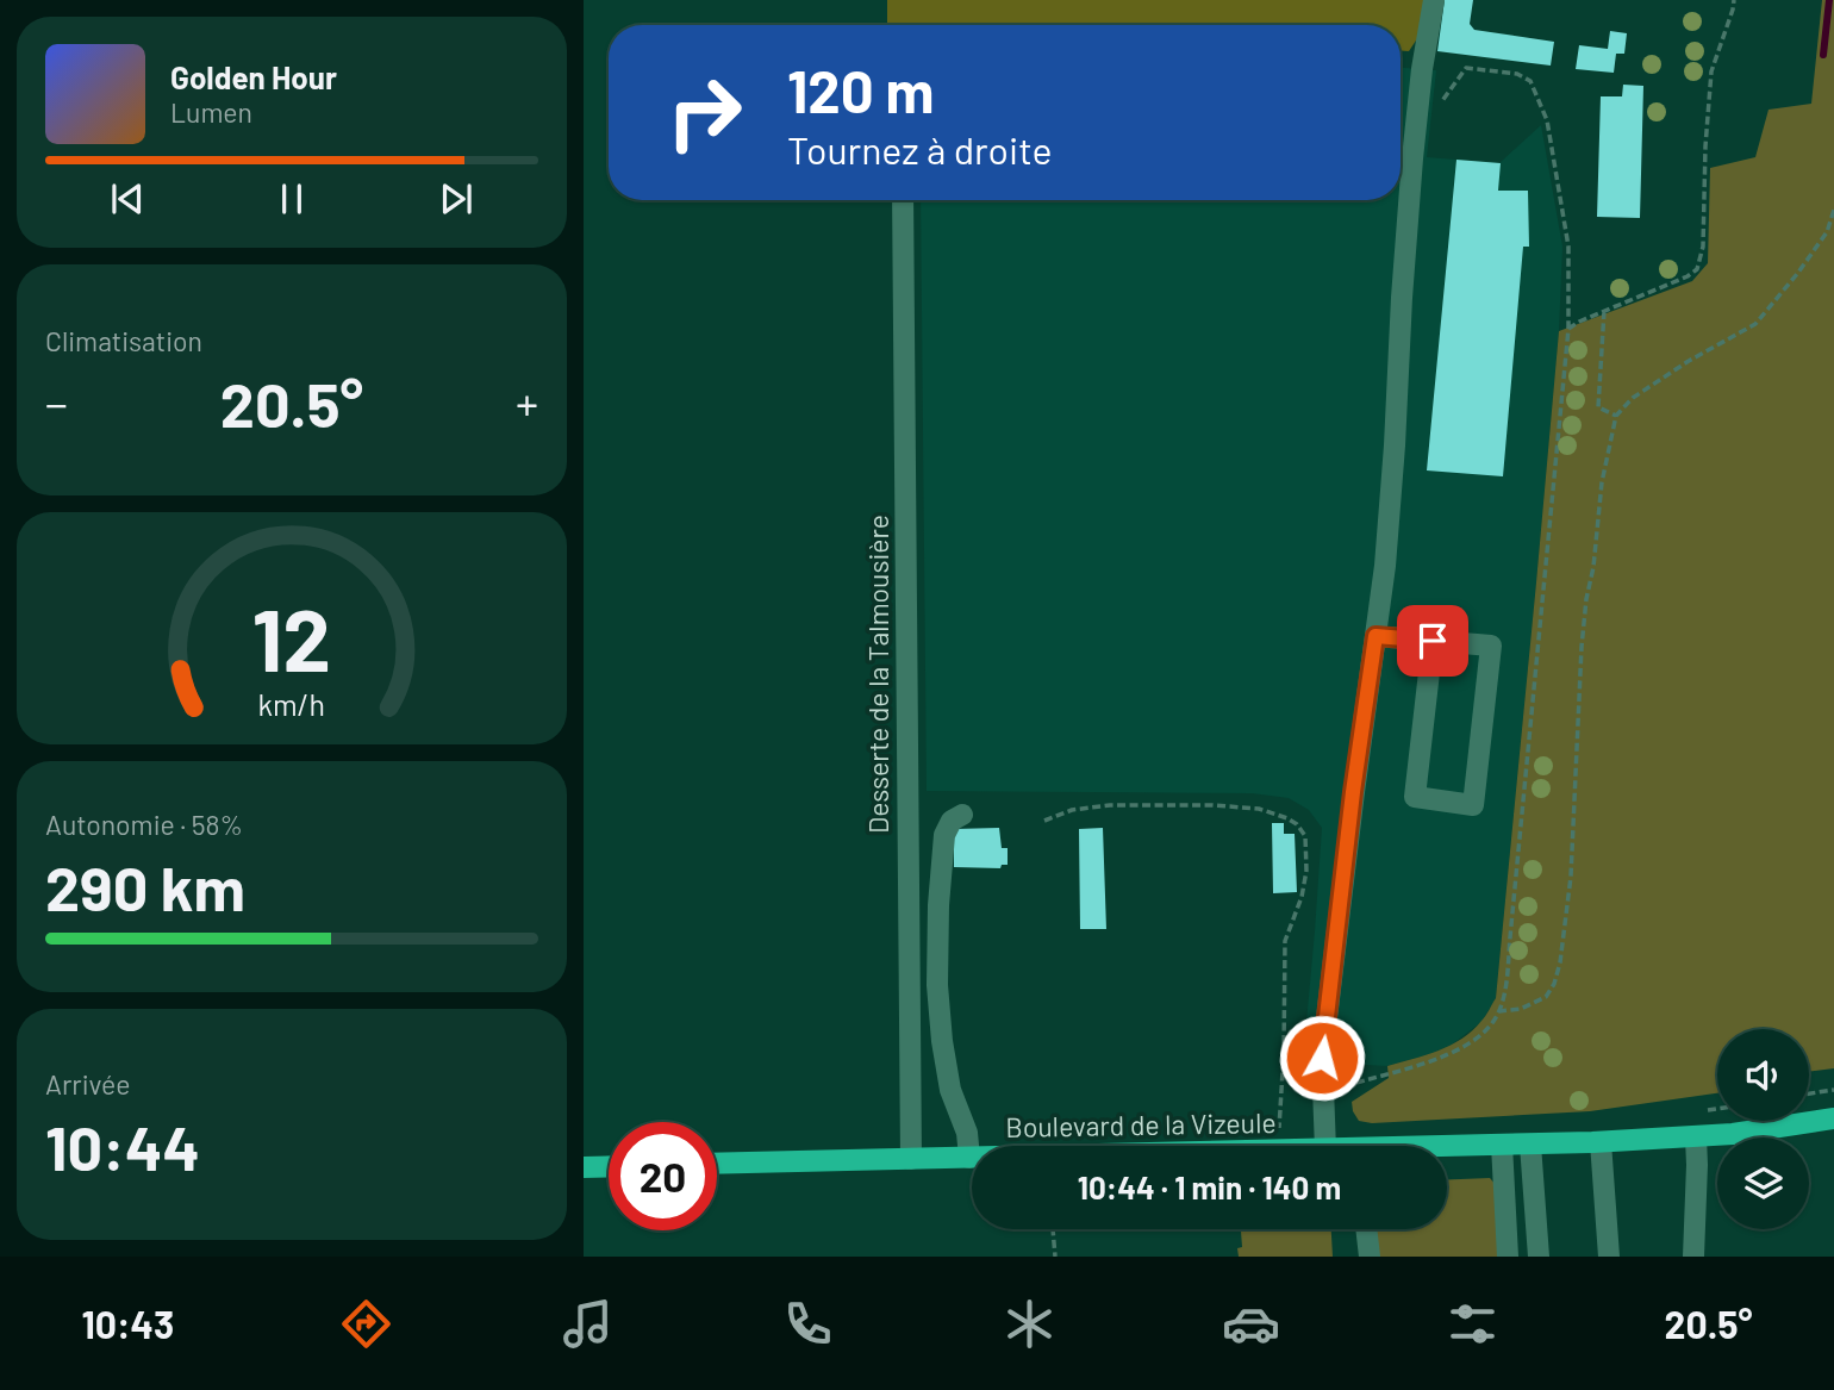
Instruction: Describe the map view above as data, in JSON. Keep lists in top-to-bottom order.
{
  "streets": {
    "main road": ["Boulevard de la Vizeule"],
    "street": ["Desserte de la Talmousière"]
  },
  "crossings": [
    ["Desserte de la Talmousière", "Boulevard de la Vizeule"]
  ],
  "page": {
    "turn": ["120 m", "Tournez à droite"],
    "song": ["Golden Hour", "Lumen"],
    "tile": [
      "Climatisation",
      ["Autonomie · 58%", "290 km"],
      ["Arrivée", "10:44"]
    ],
    "heat": ["−", "20.5°", "+"],
    "limit": "20",
    "trip": "10:44 · 1 min · 140 m",
    "tabs": ["10:43", "20.5°"],
    "gauge": ["12", "km/h"]
  }
}
